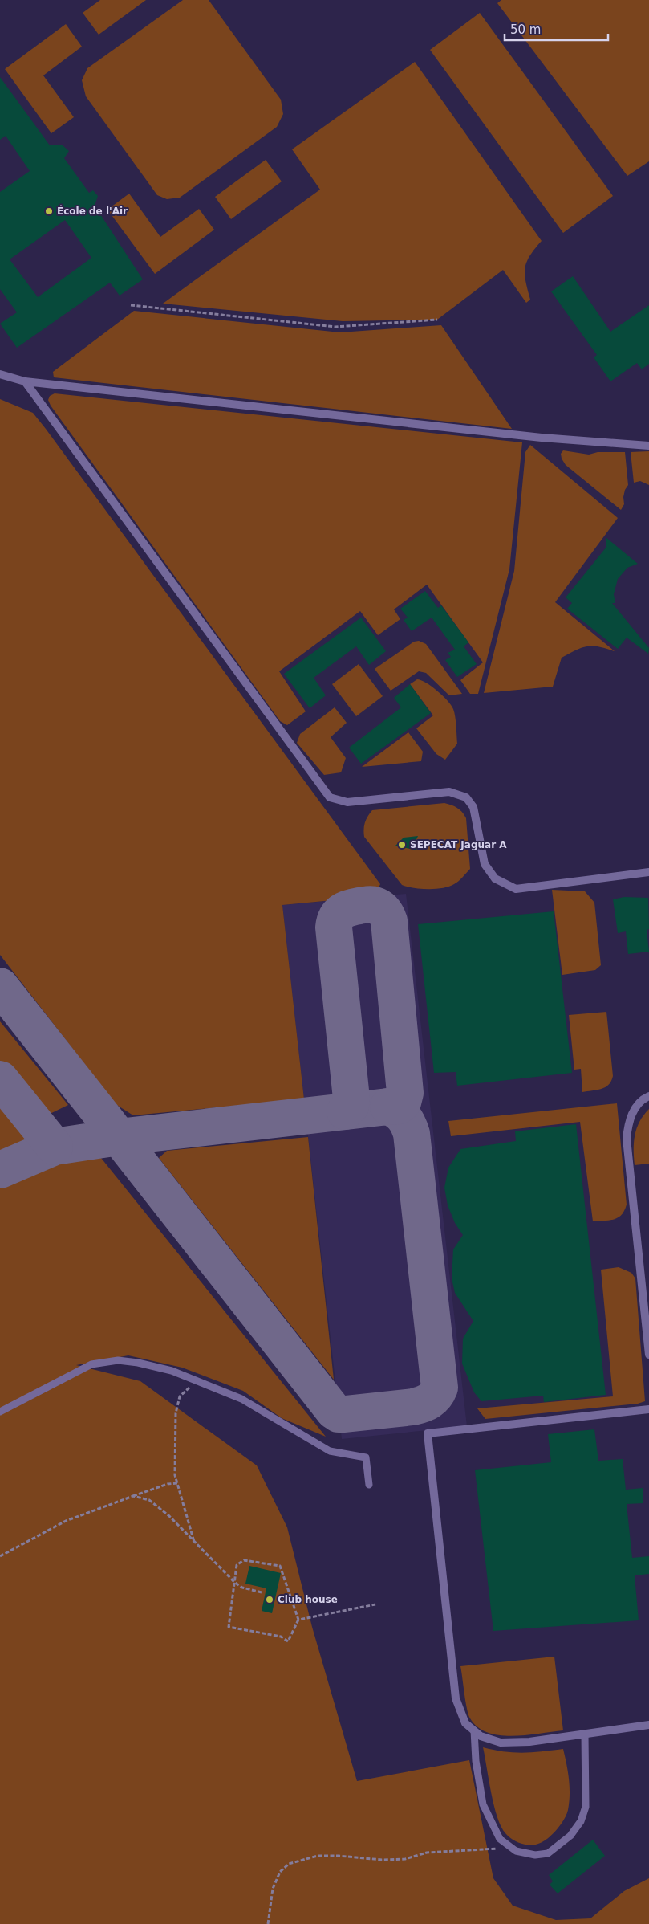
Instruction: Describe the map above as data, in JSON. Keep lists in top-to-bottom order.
{
  "places": ["École de l'Air", "SEPECAT Jaguar A", "Club house"],
  "scale_bar": "50 m"
}
